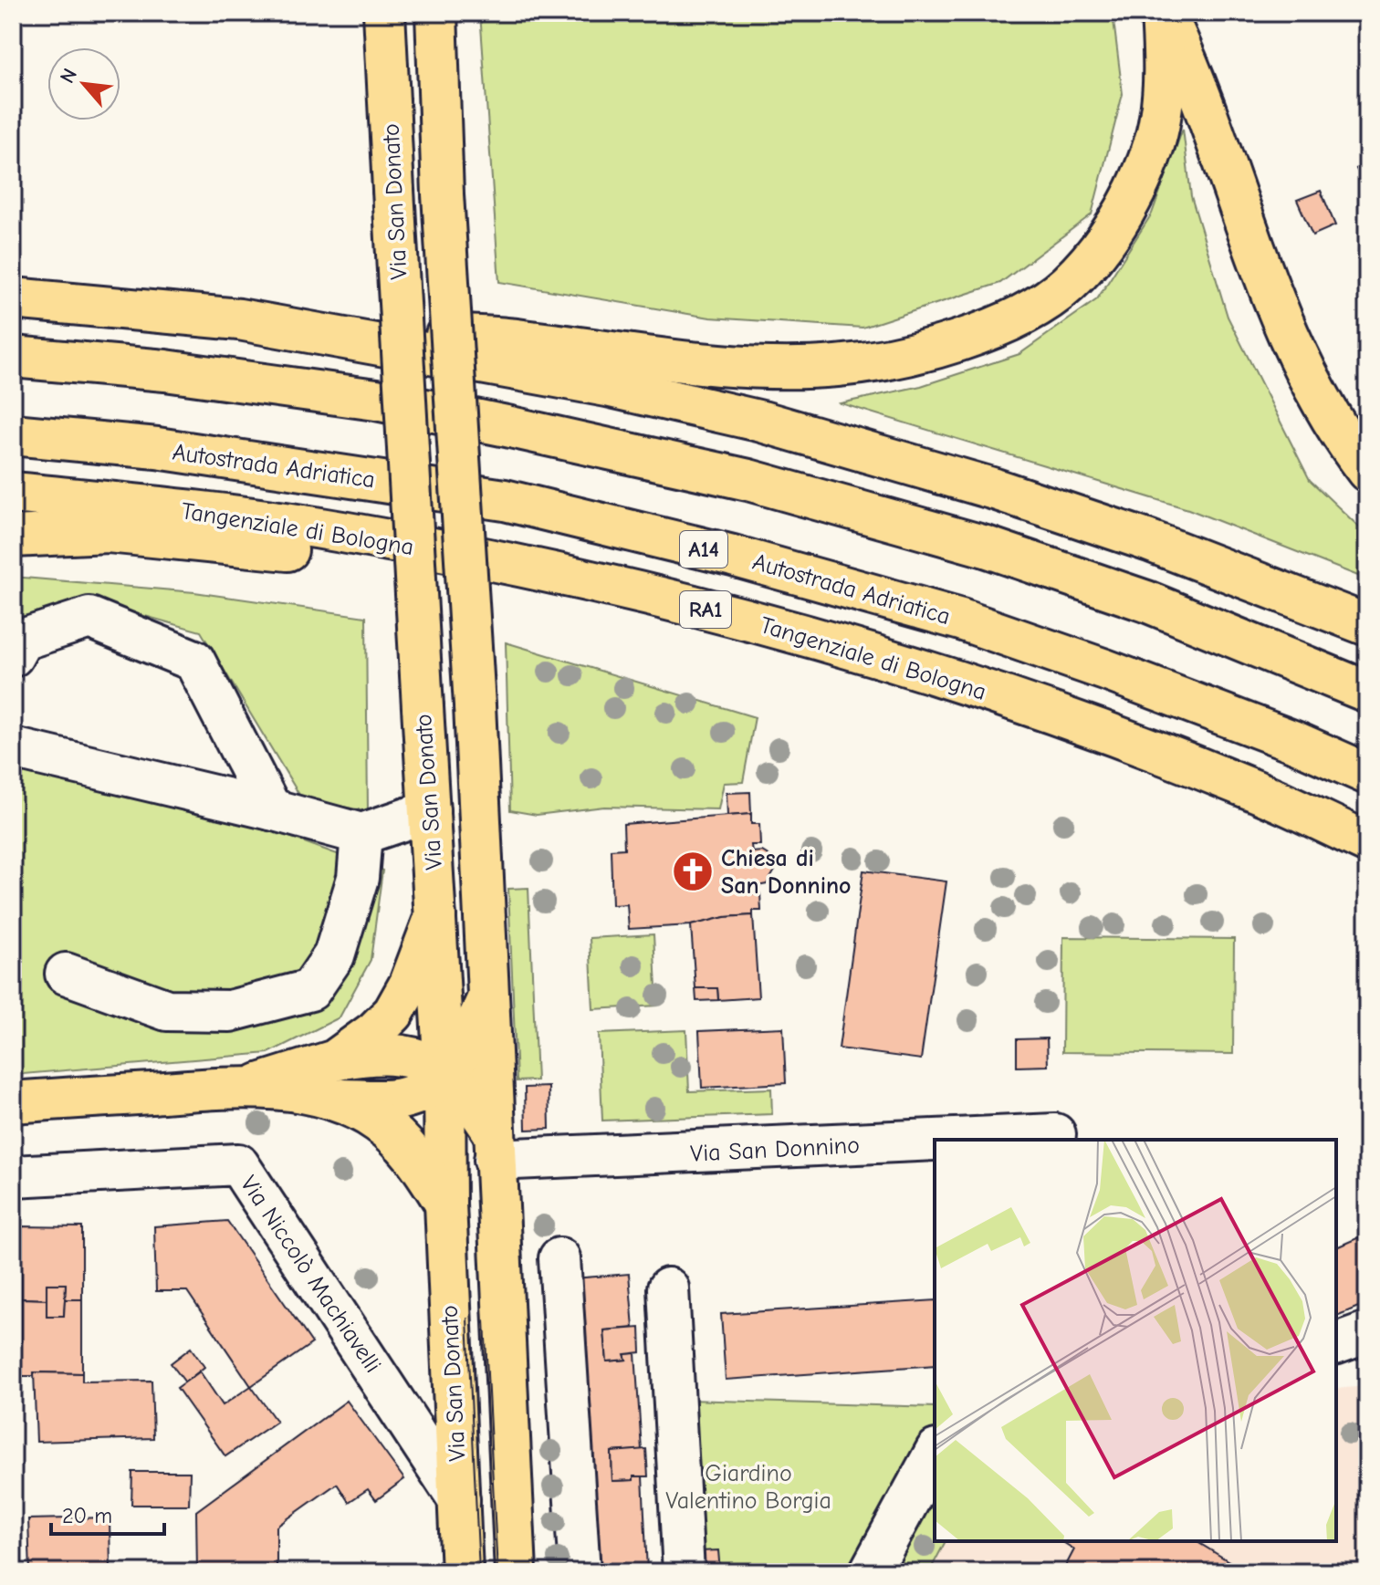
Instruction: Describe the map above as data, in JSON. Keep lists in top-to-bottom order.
{
  "streets": {
    "main road": [
      "Via San Donato",
      "Autostrada Adriatica",
      "Tangenziale di Bologna",
      "A14",
      "RA1"
    ],
    "street": ["Via San Donnino", "Via Niccolò Machiavelli"]
  },
  "crossings": [
    ["Via San Donato", "Via San Donnino"],
    ["Via San Donato", "Via Niccolò Machiavelli"]
  ],
  "parks": ["Giardino Valentino Borgia"],
  "places": {
    "church": ["Chiesa di San Donnino"]
  },
  "scale_bar": "20 m",
  "north": "top left"
}
